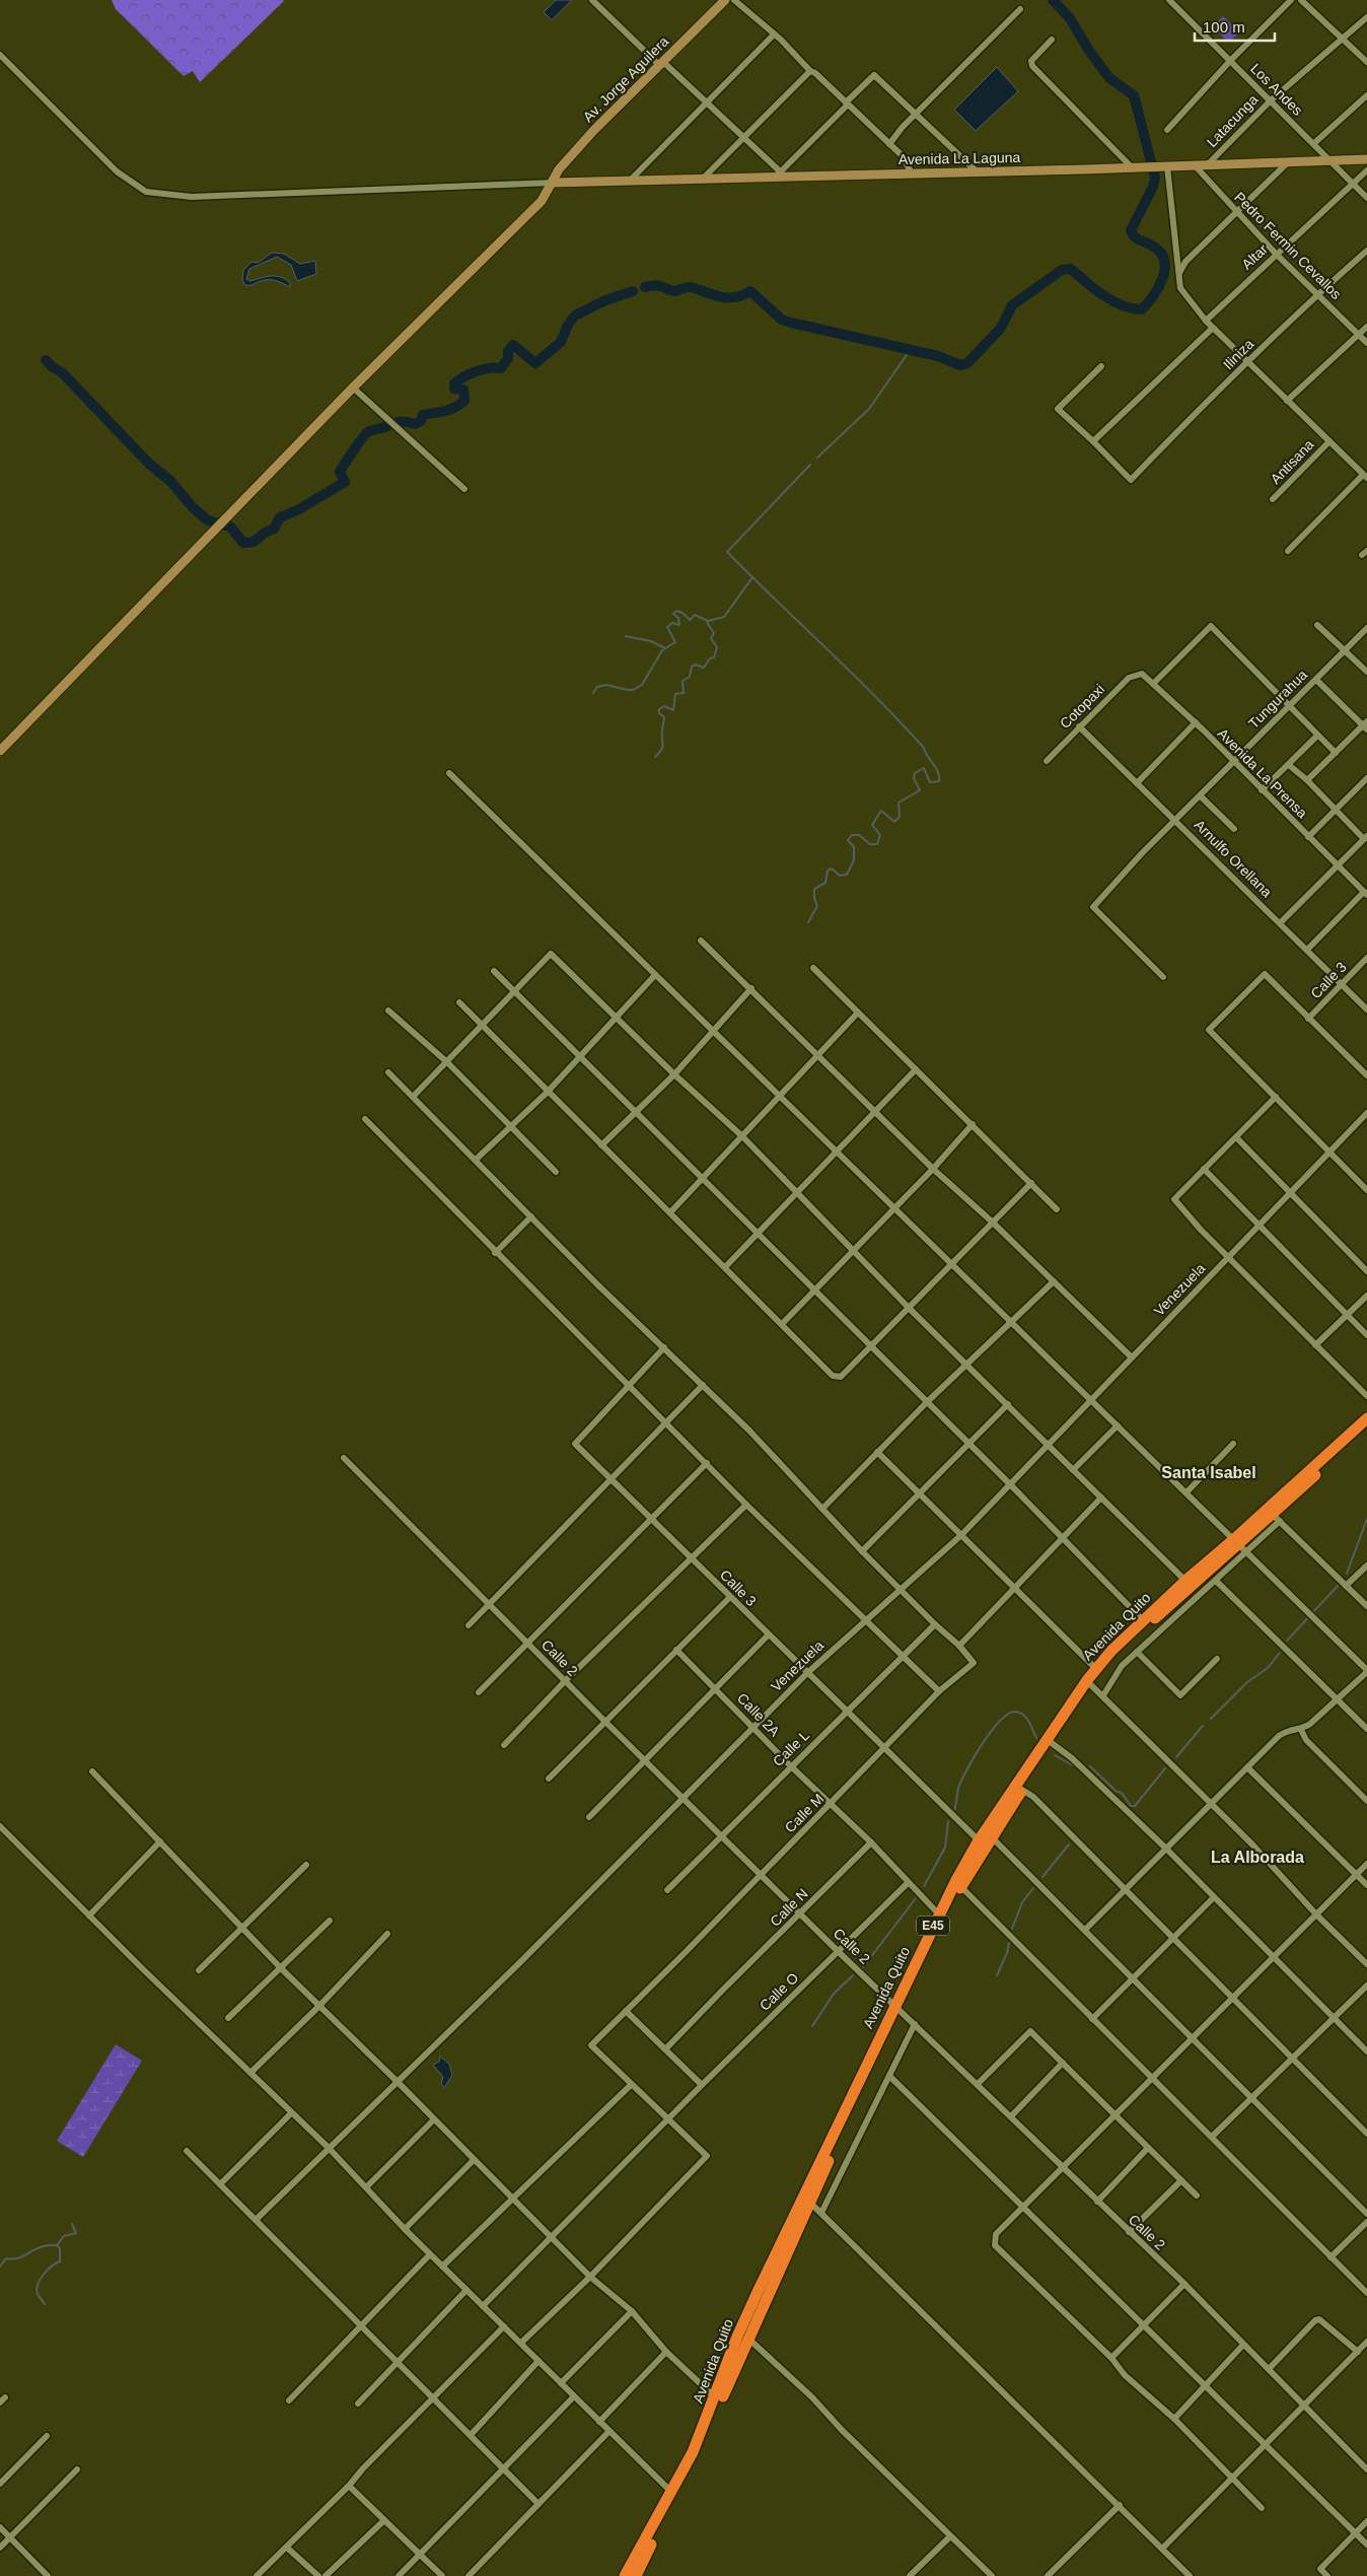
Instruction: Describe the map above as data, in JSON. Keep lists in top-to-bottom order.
{
  "streets": {
    "highway": ["Avenida Quito", "E45"],
    "street": [
      "Av. Jorge Aguilera",
      "Los Andes",
      "Latacunga",
      "Avenida La Laguna",
      "Pedro Fermin Cevallos",
      "Altar",
      "Iliniza",
      "Antisana",
      "Tungurahua",
      "Cotopaxi",
      "Avenida La Prensa",
      "Arnulfo Orellana",
      "Calle 3",
      "Venezuela",
      "Calle 2",
      "Calle 2A",
      "Calle L",
      "Calle M",
      "Calle N",
      "Calle O"
    ]
  },
  "crossings": [
    ["Av. Jorge Aguilera", "Avenida La Laguna"],
    ["Los Andes", "Latacunga"],
    ["Los Andes", "Avenida La Laguna"],
    ["Los Andes", "Altar"],
    ["Latacunga", "Avenida La Laguna"],
    ["Avenida La Laguna", "Pedro Fermin Cevallos"],
    ["Pedro Fermin Cevallos", "Altar"],
    ["Pedro Fermin Cevallos", "Iliniza"],
    ["Tungurahua", "Avenida La Prensa"],
    ["Tungurahua", "Arnulfo Orellana"],
    ["Cotopaxi", "Avenida La Prensa"],
    ["Cotopaxi", "Arnulfo Orellana"],
    ["Arnulfo Orellana", "Calle 3"],
    ["Calle 3", "Venezuela"],
    ["Calle 3", "Avenida Quito"],
    ["Calle 3", "Calle L"],
    ["Calle 3", "Calle M"],
    ["Venezuela", "Calle 2"],
    ["Venezuela", "Calle 2A"],
    ["Avenida Quito", "Calle 2"],
    ["Avenida Quito", "Calle 2A"],
    ["Avenida Quito", "E45"],
    ["Calle 2", "Calle L"],
    ["Calle 2", "Calle M"],
    ["Calle 2", "Calle N"],
    ["Calle 2", "Calle O"],
    ["Calle 2A", "Calle L"],
    ["Calle 2A", "Calle M"],
    ["Calle 2A", "Calle N"],
    ["Calle 2A", "Calle O"]
  ],
  "districts": ["Santa Isabel", "La Alborada"],
  "scale_bar": "100 m"
}
